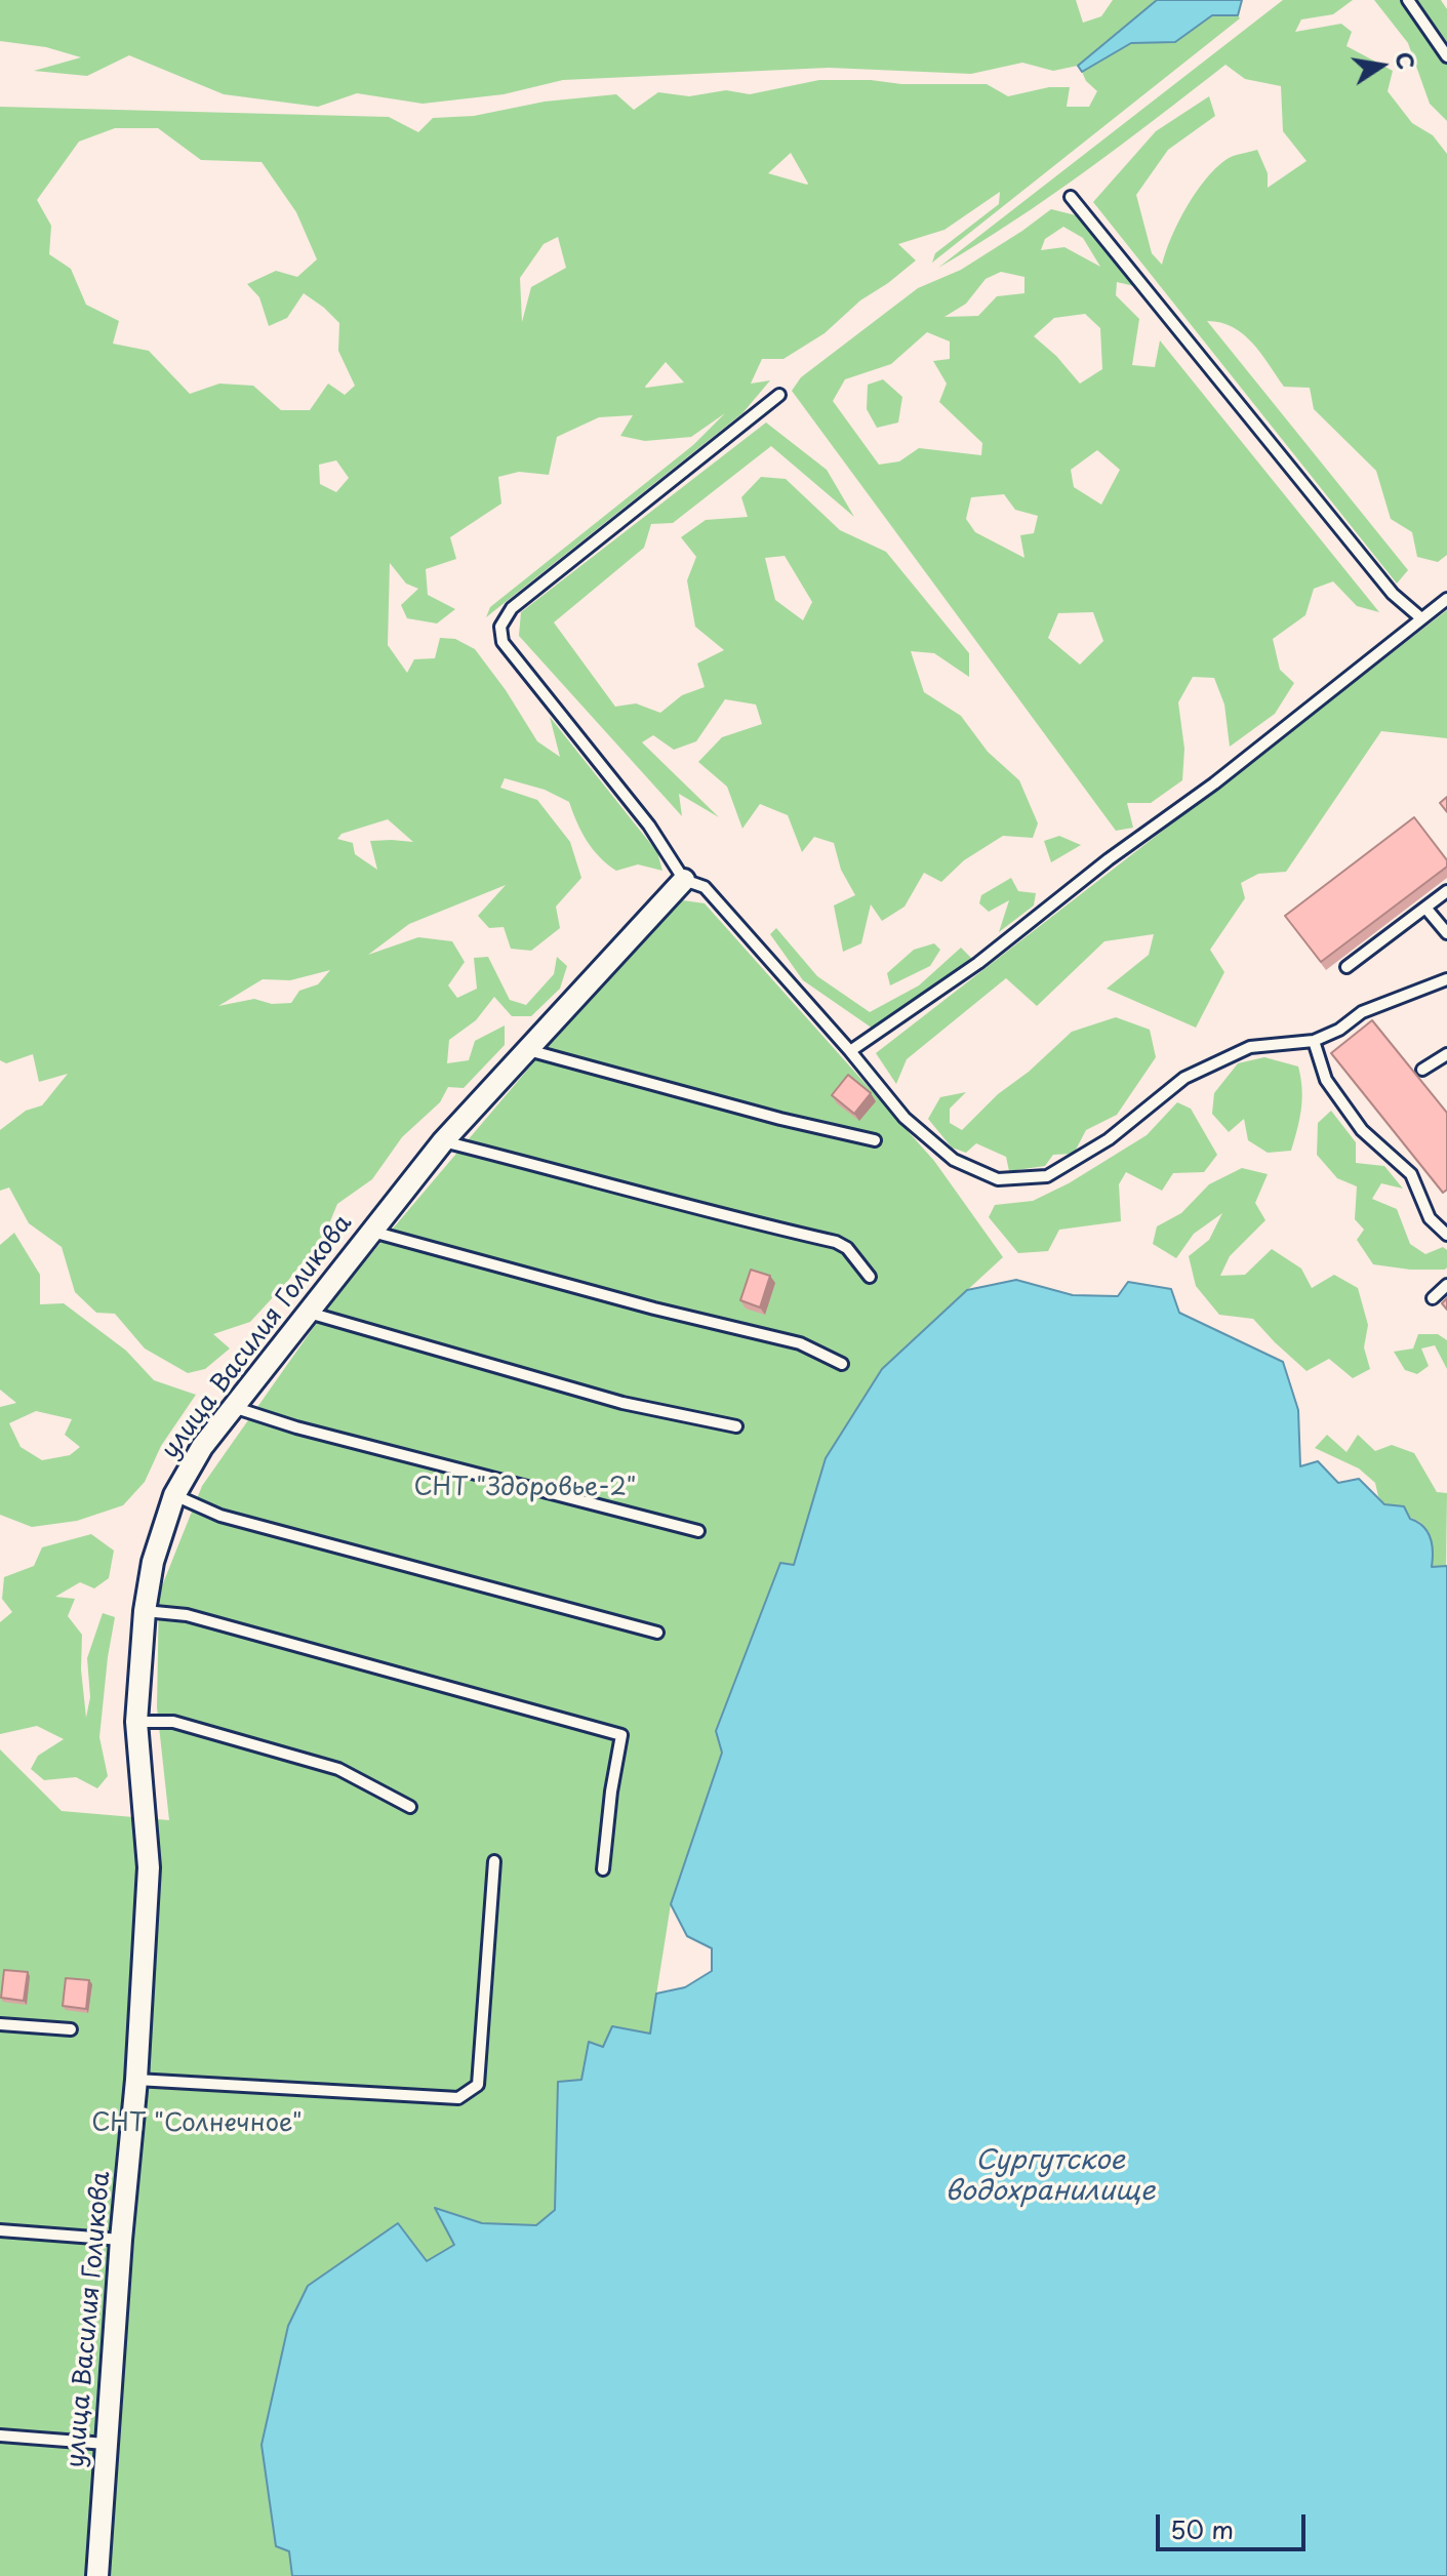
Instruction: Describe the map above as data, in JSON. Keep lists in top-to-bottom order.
{
  "streets": {
    "street": ["улица Василия Голикова"]
  },
  "water": ["Сургутское водохранилище"],
  "parks": ["СНТ \"Здоровье-2\"", "СНТ \"Солнечное\""],
  "scale_bar": "50 m",
  "north": "right"
}
